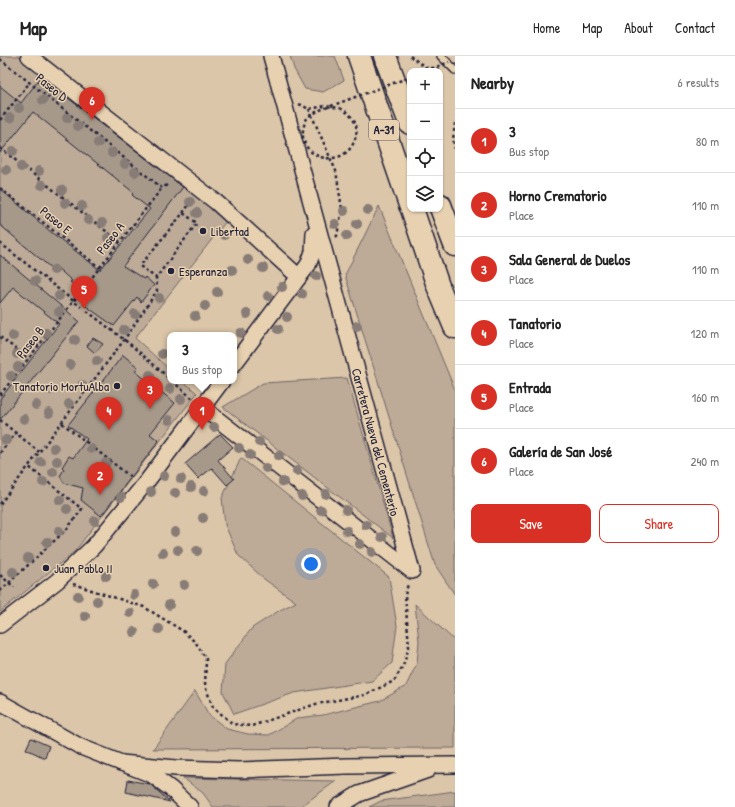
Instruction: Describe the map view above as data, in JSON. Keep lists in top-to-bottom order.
{
  "streets": {
    "highway": ["A-31"],
    "street": ["Carretera Nueva del Cementerio"],
    "path": [
      "Paseo D",
      "Paseo E",
      "Paseo A",
      "Paseo B"
    ]
  },
  "crossings": [
    ["Paseo D", "Paseo A"],
    ["Paseo E", "Paseo A"],
    ["Paseo A", "Paseo B"]
  ],
  "places": [
    "Libertad",
    "Esperanza",
    "Tanatorio MortuAlba",
    "Juan Pablo II"
  ],
  "page": {
    "header": "Map",
    "nav": [
      "Home",
      "Map",
      "About",
      "Contact"
    ],
    "heading": ["Nearby", "6 results"],
    "map_buttons": ["+", "−"],
    "pins": [
      "6",
      "5",
      "3",
      "1",
      "4",
      "2"
    ],
    "list": [
      {
        "mark": "1",
        "name": "3",
        "note": "Bus stop",
        "value": "80 m"
      },
      {
        "mark": "2",
        "name": "Horno Crematorio",
        "note": "Place",
        "value": "110 m"
      },
      {
        "mark": "3",
        "name": "Sala General de Duelos",
        "note": "Place",
        "value": "110 m"
      },
      {
        "mark": "4",
        "name": "Tanatorio",
        "note": "Place",
        "value": "120 m"
      },
      {
        "mark": "5",
        "name": "Entrada",
        "note": "Place",
        "value": "160 m"
      },
      {
        "mark": "6",
        "name": "Galería de San José",
        "note": "Place",
        "value": "240 m"
      }
    ],
    "popup": ["3", "Bus stop"],
    "buttons": ["Save", "Share"]
  }
}
